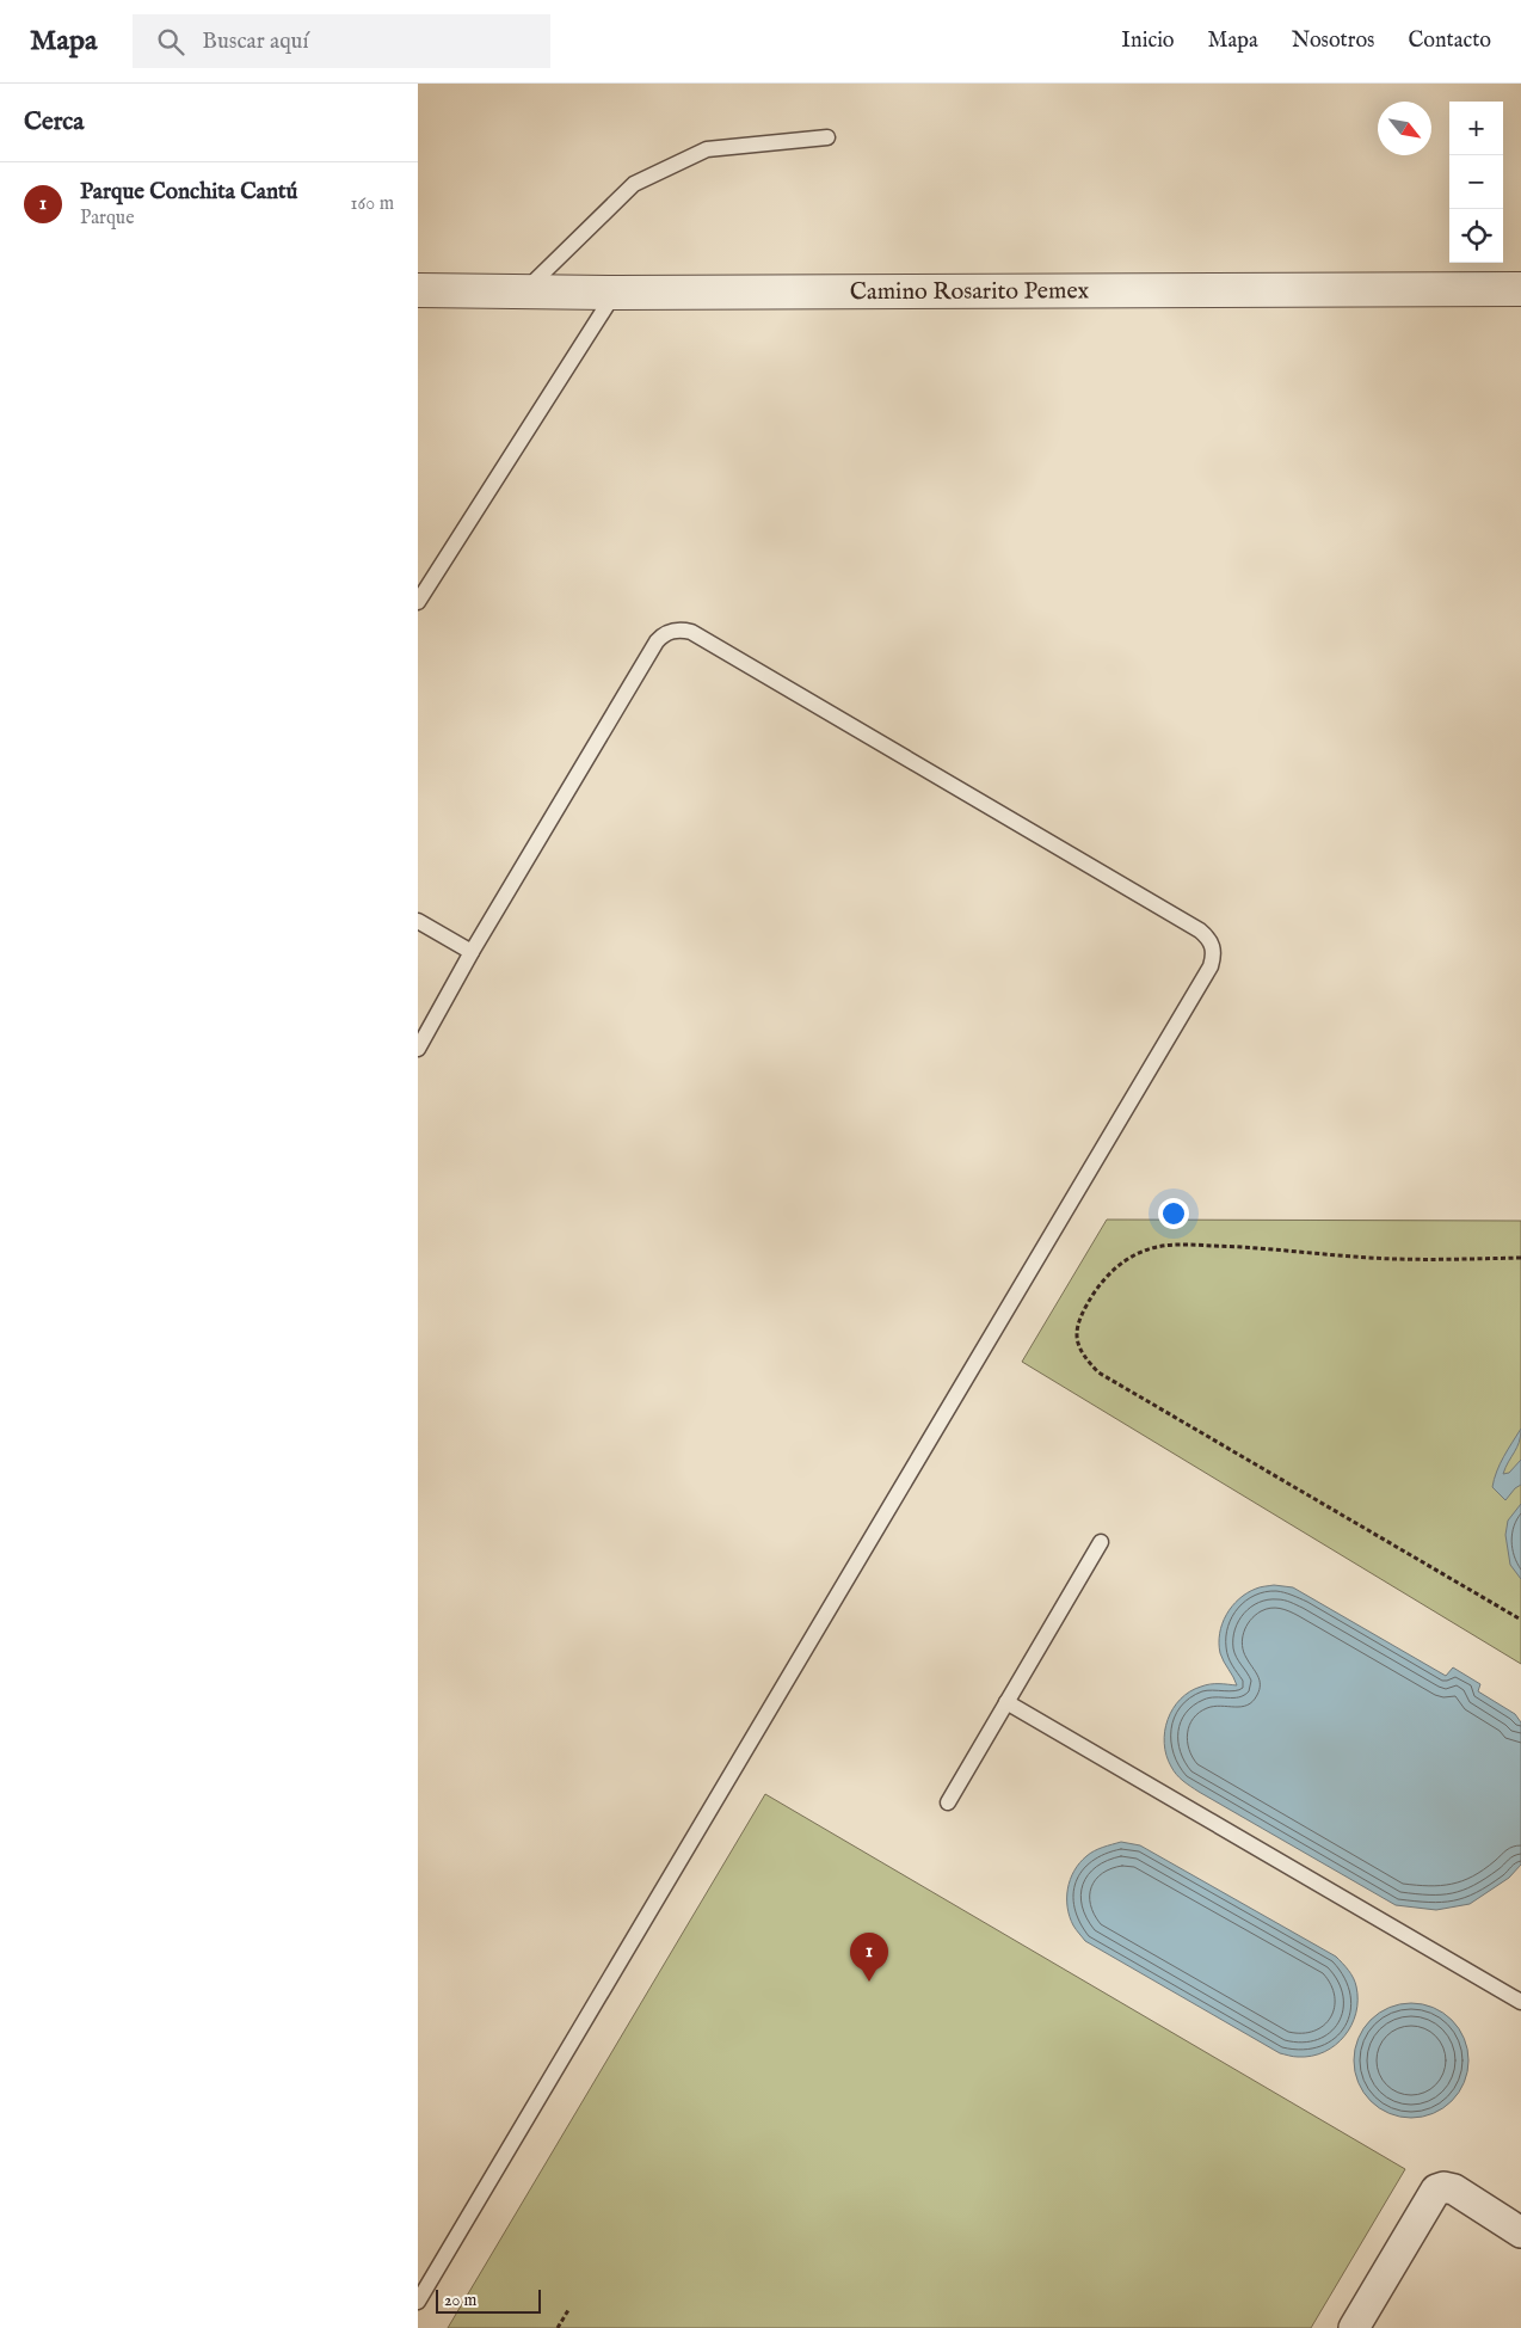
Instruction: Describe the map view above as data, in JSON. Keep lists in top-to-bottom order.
{
  "streets": {
    "street": ["Camino Rosarito Pemex"]
  },
  "scale_bar": "20 m",
  "north": "bottom right",
  "page": {
    "header": "Mapa",
    "search": "Buscar aquí",
    "nav": [
      "Inicio",
      "Mapa",
      "Nosotros",
      "Contacto"
    ],
    "heading": "Cerca",
    "map_buttons": ["+", "−"],
    "list": [
      {
        "mark": "1",
        "name": "Parque Conchita Cantú",
        "note": "Parque",
        "value": "160 m"
      }
    ],
    "pins": "1",
    "scale": "20 m"
  }
}
